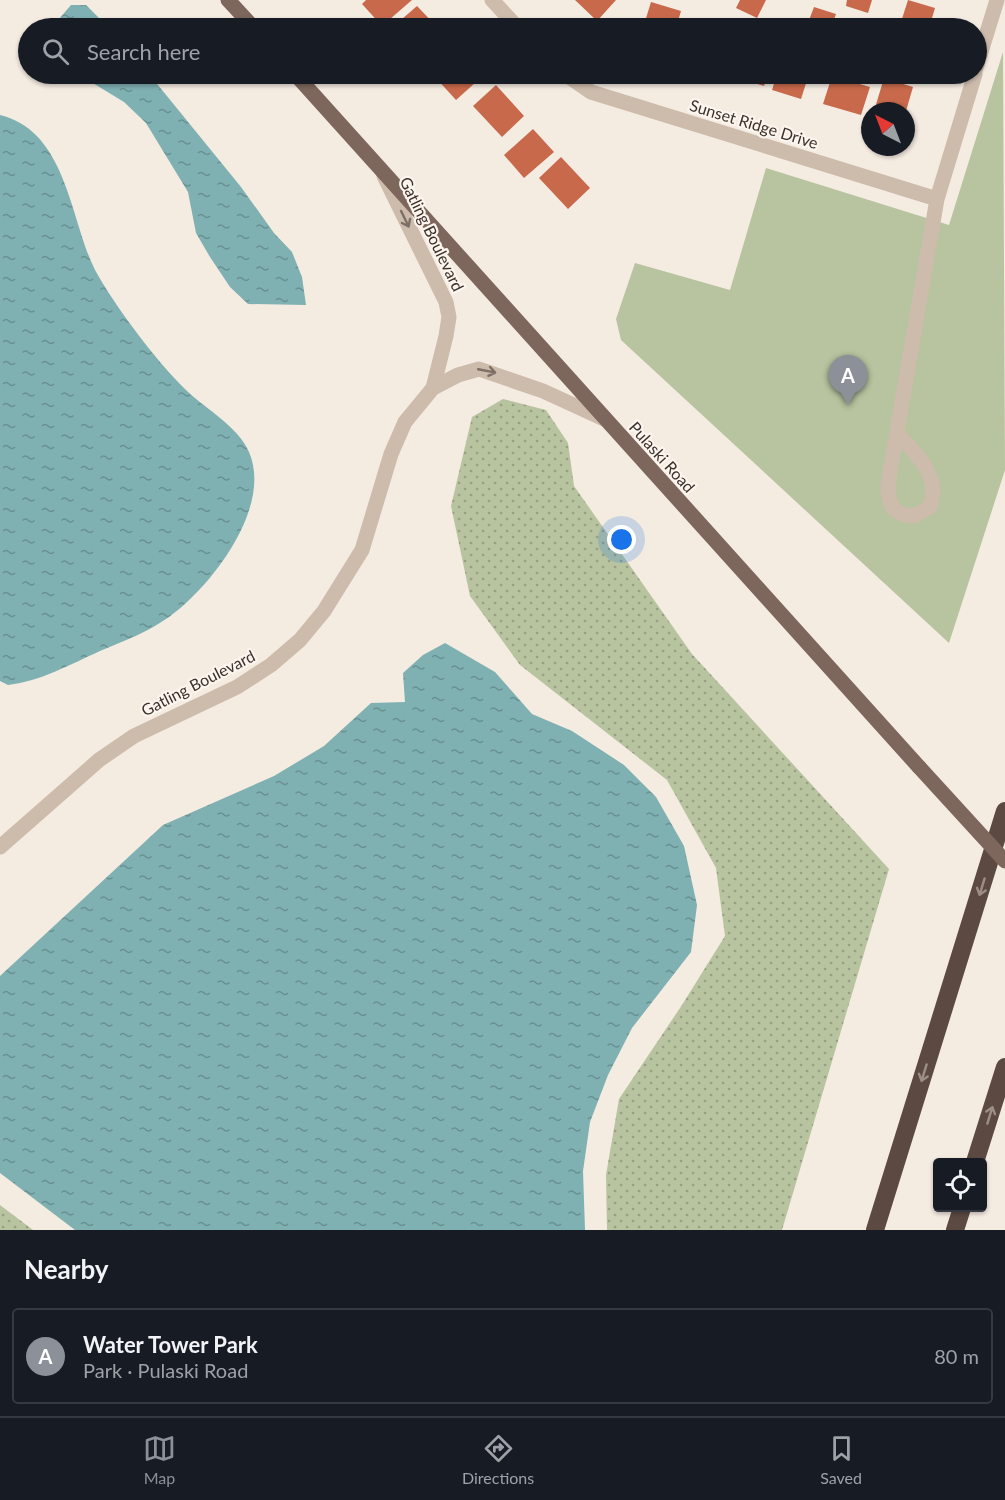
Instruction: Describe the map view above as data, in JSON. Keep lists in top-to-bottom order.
{
  "streets": {
    "main road": ["Pulaski Road"],
    "street": ["Sunset Ridge Drive", "Gatling Boulevard"]
  },
  "crossings": [
    ["Gatling Boulevard", "Pulaski Road"]
  ],
  "north": "top left",
  "page": {
    "search": "Search here",
    "pins": "A",
    "heading": "Nearby",
    "list": [
      {
        "mark": "A",
        "name": "Water Tower Park",
        "note": "Park · Pulaski Road",
        "value": "80 m"
      }
    ],
    "nav": ["Map", "Directions", "Saved"]
  }
}
